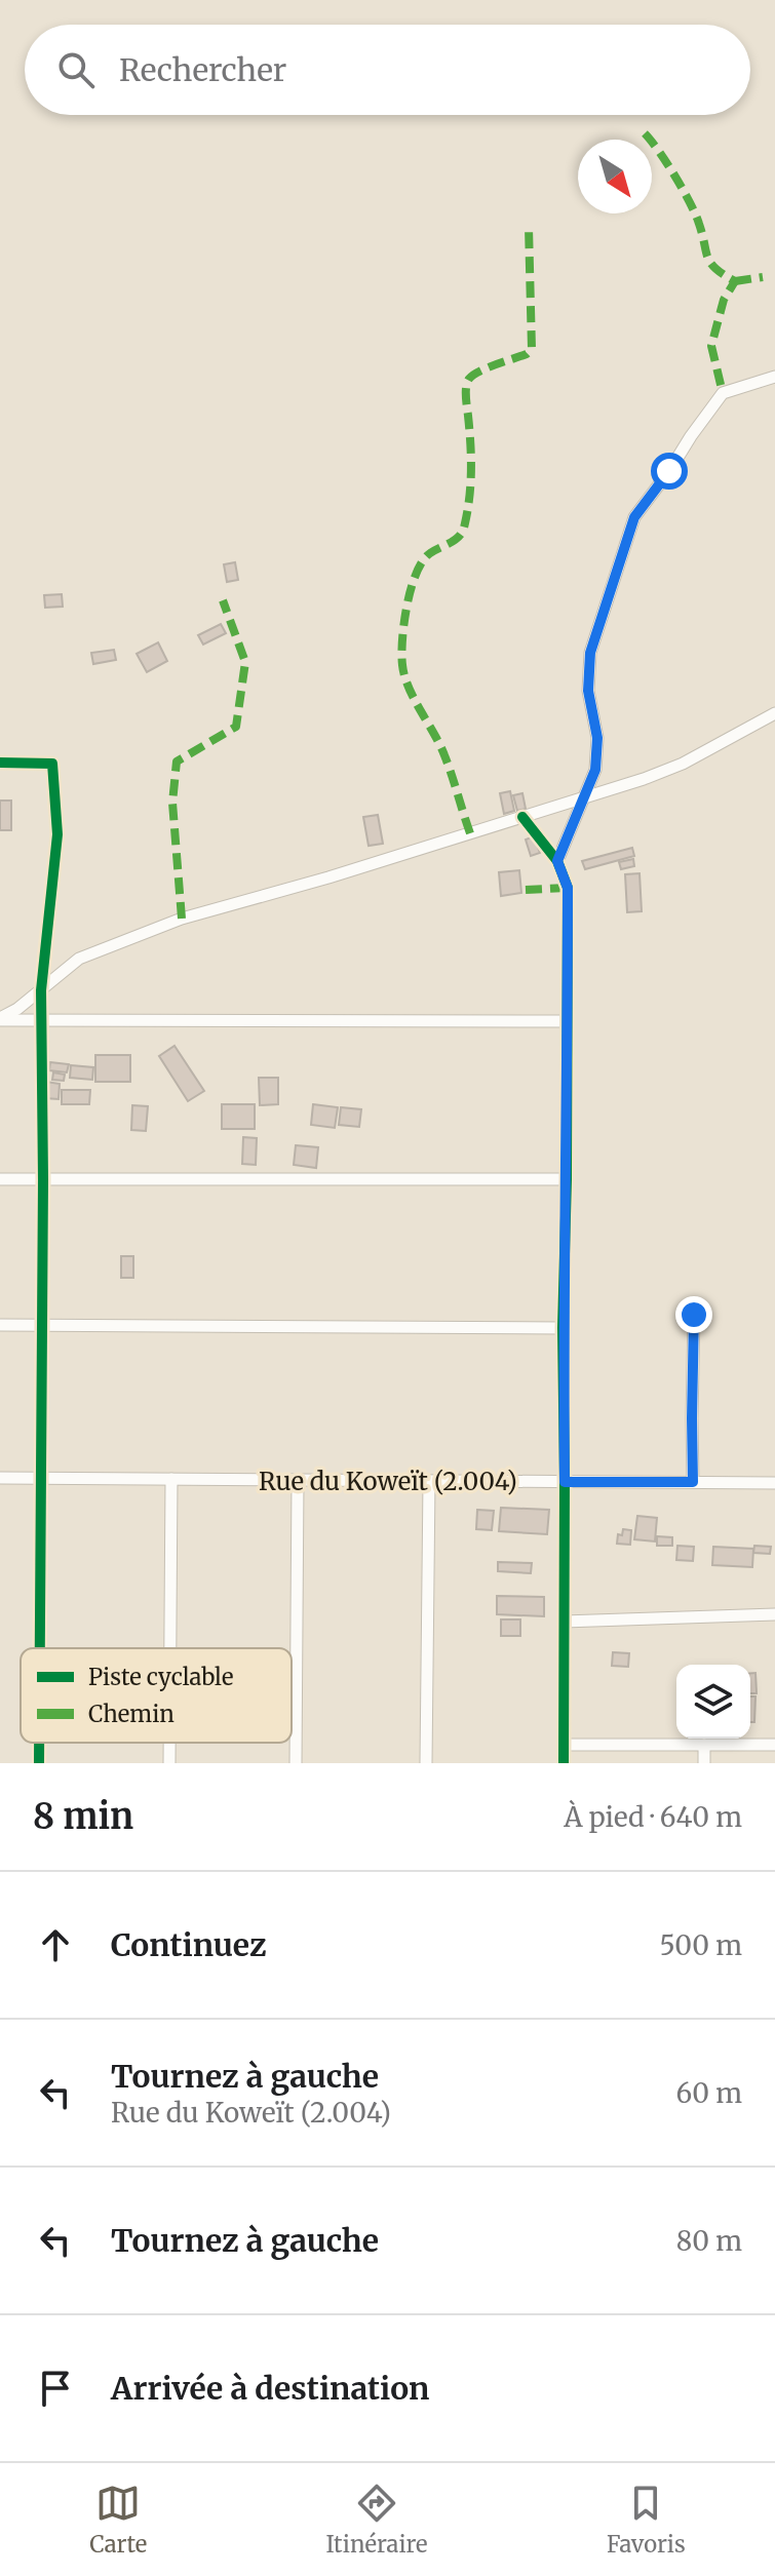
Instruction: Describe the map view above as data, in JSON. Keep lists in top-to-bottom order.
{
  "streets": {
    "street": ["Rue du Koweït (2.004)"]
  },
  "legend": ["Piste cyclable", "Chemin"],
  "north": "bottom right",
  "page": {
    "search": "Rechercher",
    "heading": ["8 min", "À pied · 640 m"],
    "list": [
      ["Continuez", "500 m"],
      ["Tournez à gauche", "Rue du Koweït (2.004)", "60 m"],
      ["Tournez à gauche", "80 m"],
      "Arrivée à destination"
    ],
    "nav": ["Carte", "Itinéraire", "Favoris"]
  }
}
